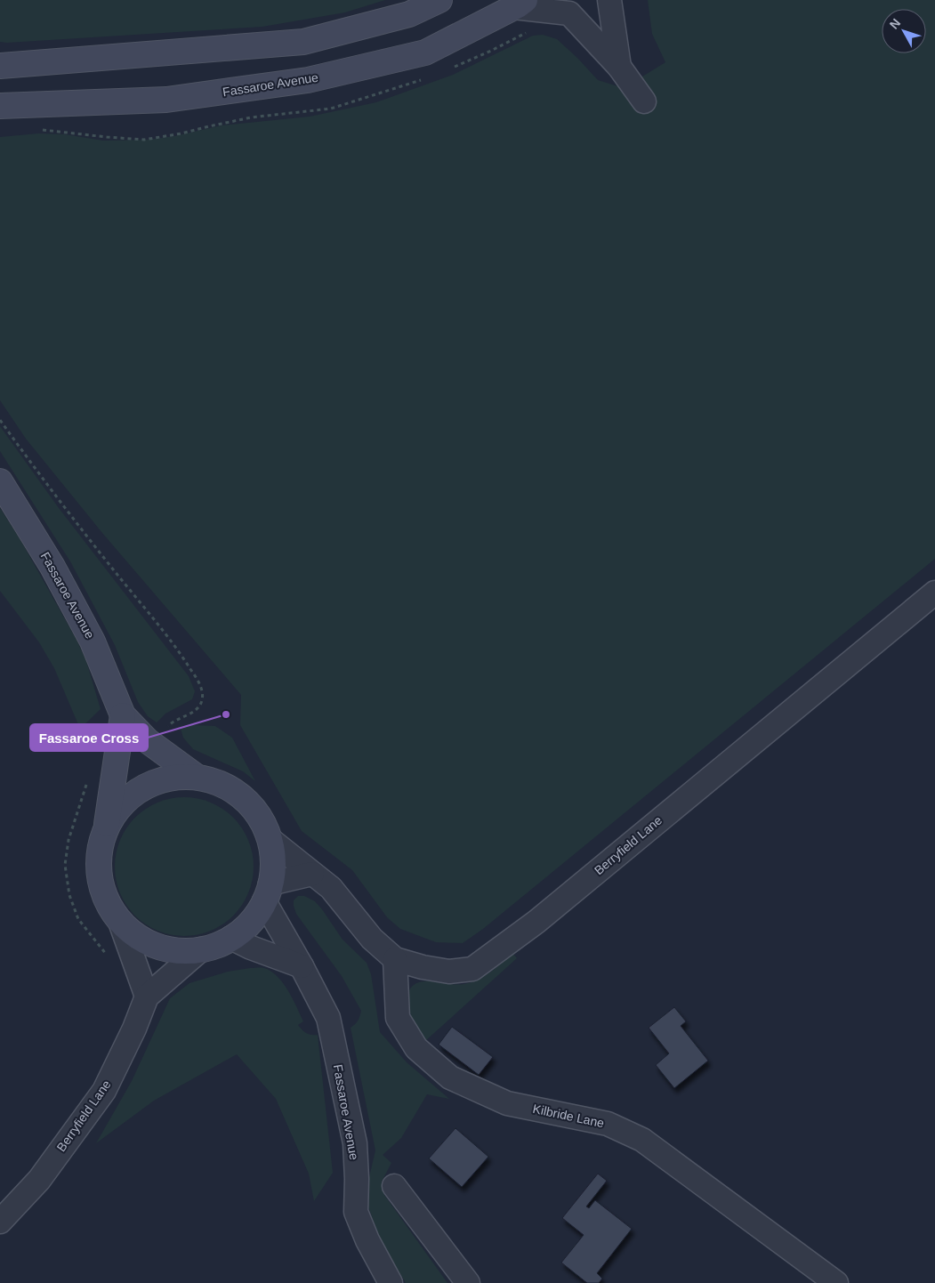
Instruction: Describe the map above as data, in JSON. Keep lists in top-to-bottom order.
{
  "streets": {
    "street": ["Fassaroe Avenue", "Berryfield Lane", "Kilbride Lane"]
  },
  "crossings": [
    ["Berryfield Lane", "Kilbride Lane"]
  ],
  "places": ["Fassaroe Cross"],
  "north": "top left"
}
